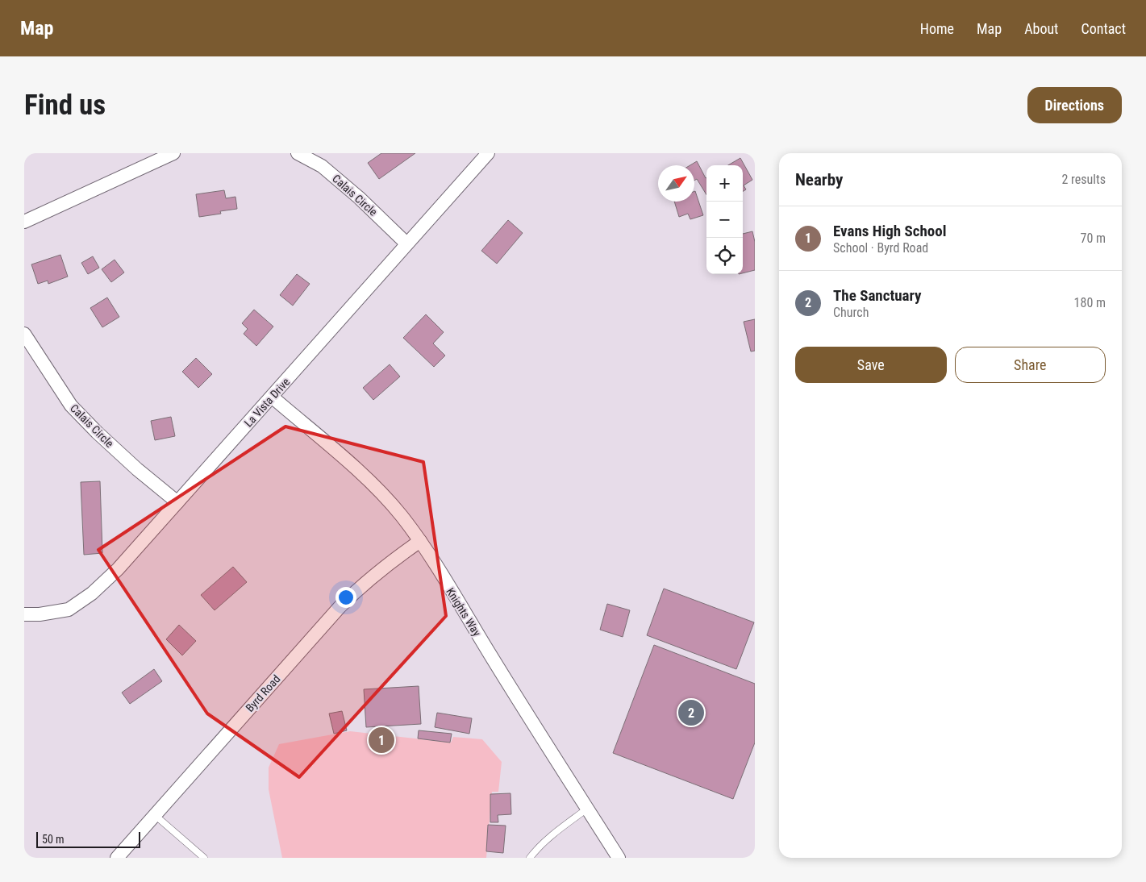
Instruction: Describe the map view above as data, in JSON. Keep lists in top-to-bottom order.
{
  "streets": {
    "street": [
      "Calais Circle",
      "La Vista Drive",
      "Knights Way",
      "Byrd Road"
    ]
  },
  "crossings": [
    ["Calais Circle", "La Vista Drive"],
    ["La Vista Drive", "Knights Way"],
    ["Knights Way", "Byrd Road"]
  ],
  "scale_bar": "50 m",
  "north": "top right",
  "page": {
    "header": "Map",
    "nav": [
      "Home",
      "Map",
      "About",
      "Contact"
    ],
    "buttons": [
      "Directions",
      ["Save", "Share"]
    ],
    "title": "Find us",
    "heading": ["Nearby", "2 results"],
    "map_buttons": ["+", "−"],
    "list": [
      {
        "mark": "1",
        "name": "Evans High School",
        "note": "School · Byrd Road",
        "value": "70 m"
      },
      {
        "mark": "2",
        "name": "The Sanctuary",
        "note": "Church",
        "value": "180 m"
      }
    ],
    "pins": ["2", "1"],
    "scale": "50 m"
  }
}
